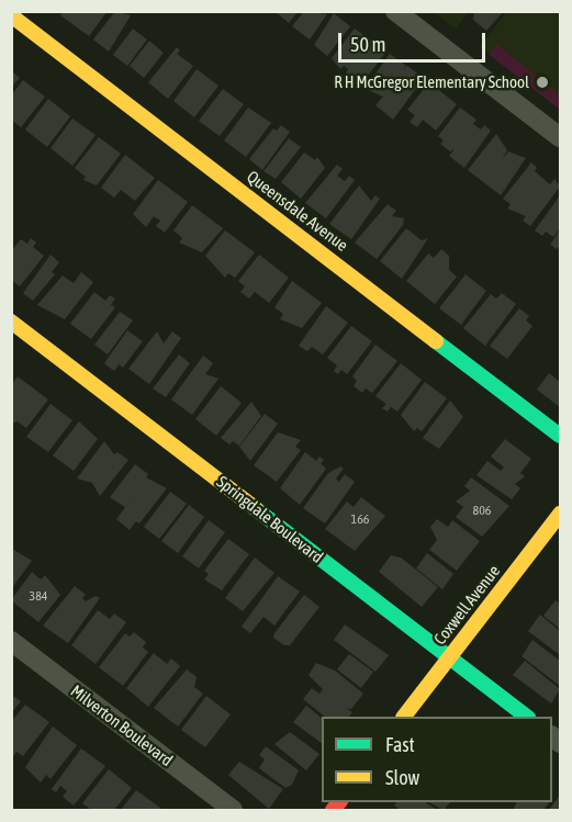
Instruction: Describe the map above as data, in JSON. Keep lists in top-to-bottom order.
{
  "streets": {
    "street": [
      "Queensdale Avenue",
      "Springdale Boulevard",
      "Coxwell Avenue",
      "Milverton Boulevard"
    ]
  },
  "crossings": [
    ["Springdale Boulevard", "Coxwell Avenue"]
  ],
  "places": ["R H McGregor Elementary School"],
  "house_numbers": ["806", "166", "384"],
  "legend": ["Fast", "Slow"],
  "scale_bar": "50 m"
}
